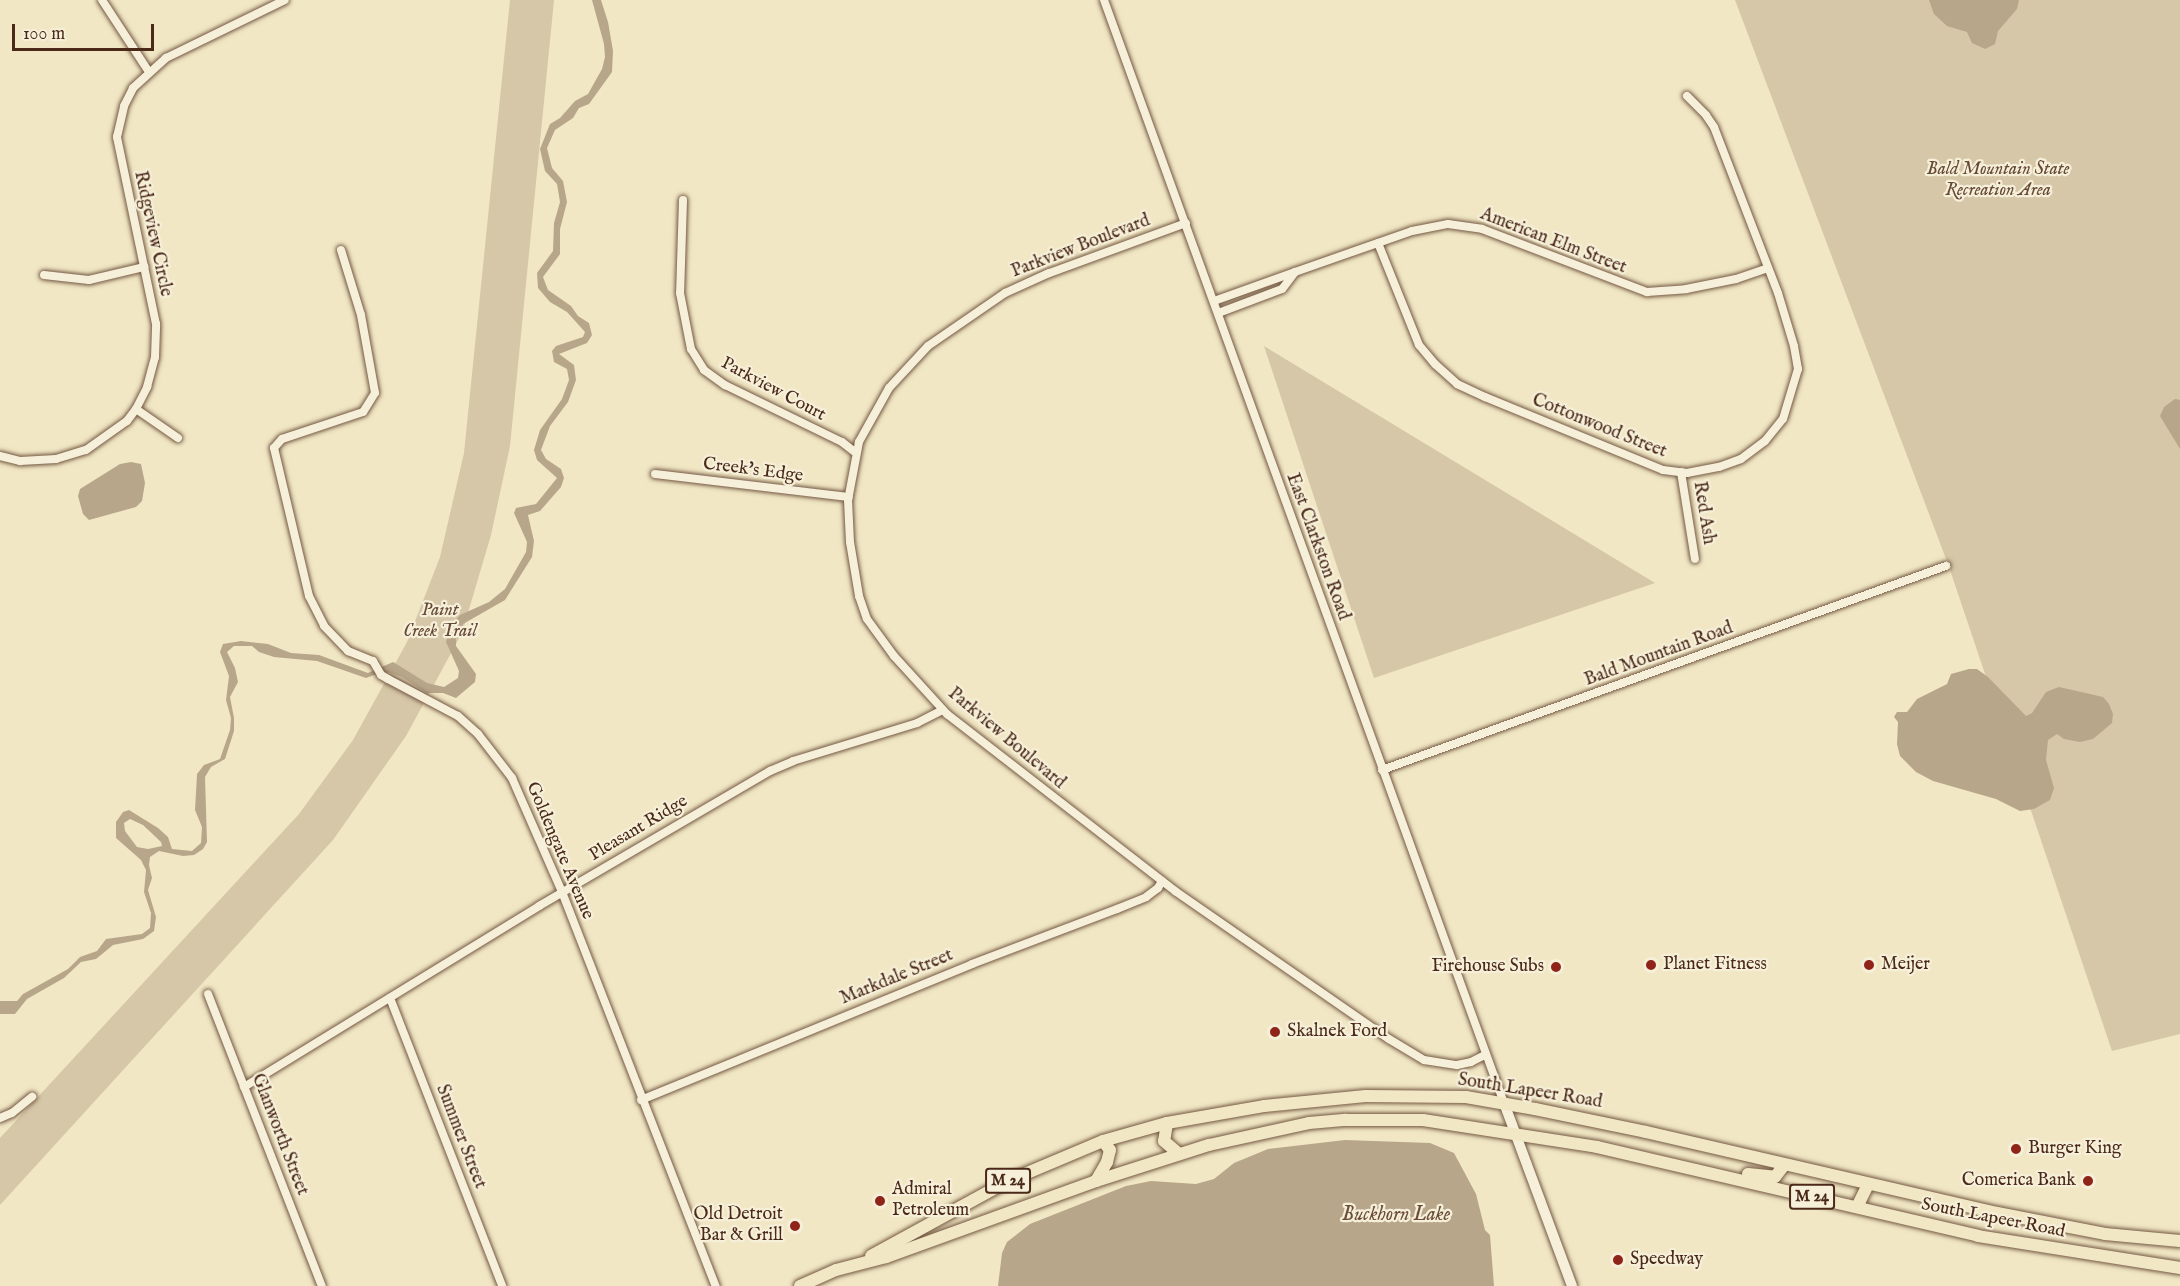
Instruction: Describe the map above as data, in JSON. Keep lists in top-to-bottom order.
{
  "streets": {
    "main road": ["South Lapeer Road", "M 24"],
    "street": [
      "Ridgeview Circle",
      "American Elm Street",
      "Parkview Boulevard",
      "Parkview Court",
      "Cottonwood Street",
      "Creek's Edge",
      "Red Ash",
      "East Clarkston Road",
      "Bald Mountain Road",
      "Pleasant Ridge",
      "Goldengate Avenue",
      "Markdale Street",
      "Glanworth Street",
      "Summer Street"
    ]
  },
  "crossings": [
    ["American Elm Street", "Cottonwood Street"],
    ["American Elm Street", "East Clarkston Road"],
    ["Parkview Boulevard", "Parkview Court"],
    ["Parkview Boulevard", "Creek's Edge"],
    ["Parkview Boulevard", "East Clarkston Road"],
    ["Parkview Boulevard", "Pleasant Ridge"],
    ["Parkview Boulevard", "Markdale Street"],
    ["Cottonwood Street", "Red Ash"],
    ["East Clarkston Road", "Bald Mountain Road"],
    ["East Clarkston Road", "South Lapeer Road"],
    ["Pleasant Ridge", "Goldengate Avenue"],
    ["Pleasant Ridge", "Glanworth Street"],
    ["Pleasant Ridge", "Summer Street"],
    ["Goldengate Avenue", "Markdale Street"]
  ],
  "water": ["Buckhorn Lake"],
  "parks": ["Bald Mountain State Recreation Area", "Paint Creek Trail"],
  "places": [
    "Planet Fitness",
    "Meijer",
    "Firehouse Subs",
    "Skalnek Ford",
    "Burger King",
    "Comerica Bank",
    "Admiral Petroleum",
    "Old Detroit Bar & Grill",
    "Speedway"
  ],
  "scale_bar": "100 m"
}
